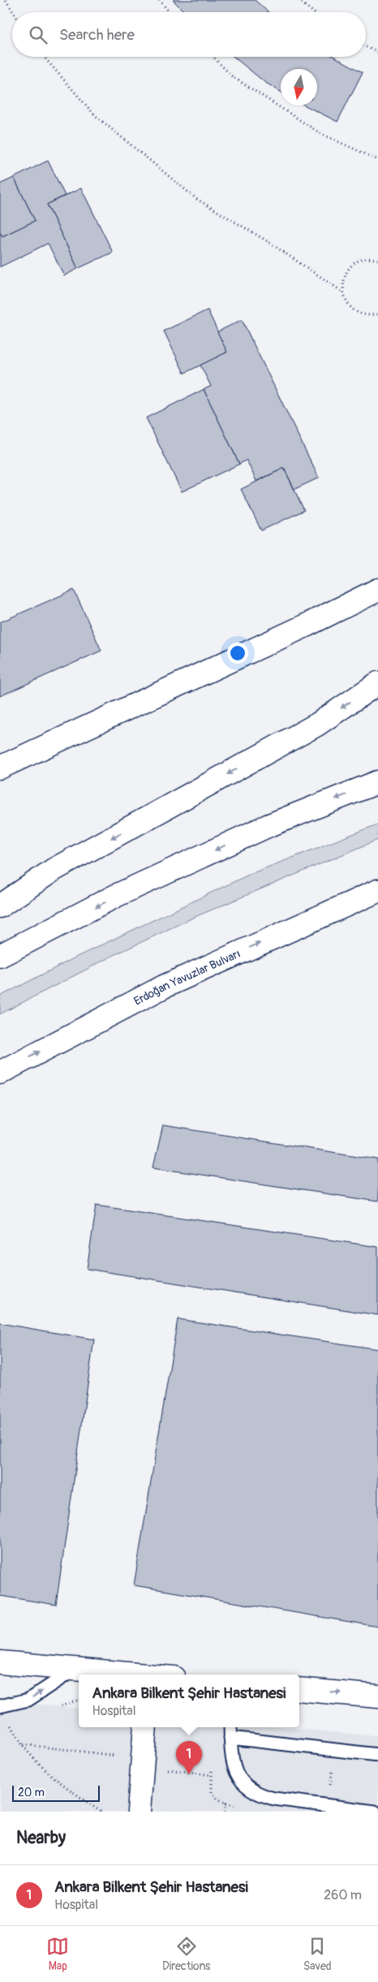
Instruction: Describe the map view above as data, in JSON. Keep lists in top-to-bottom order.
{
  "streets": {
    "main road": ["Erdoğan Yavuzlar Bulvarı"]
  },
  "scale_bar": "20 m",
  "north": "bottom",
  "page": {
    "search": "Search here",
    "popup": ["Ankara Bilkent Şehir Hastanesi", "Hospital"],
    "pins": "1",
    "scale": "20 m",
    "heading": "Nearby",
    "list": [
      {
        "mark": "1",
        "name": "Ankara Bilkent Şehir Hastanesi",
        "note": "Hospital",
        "value": "260 m"
      }
    ],
    "nav": ["Map", "Directions", "Saved"]
  }
}
